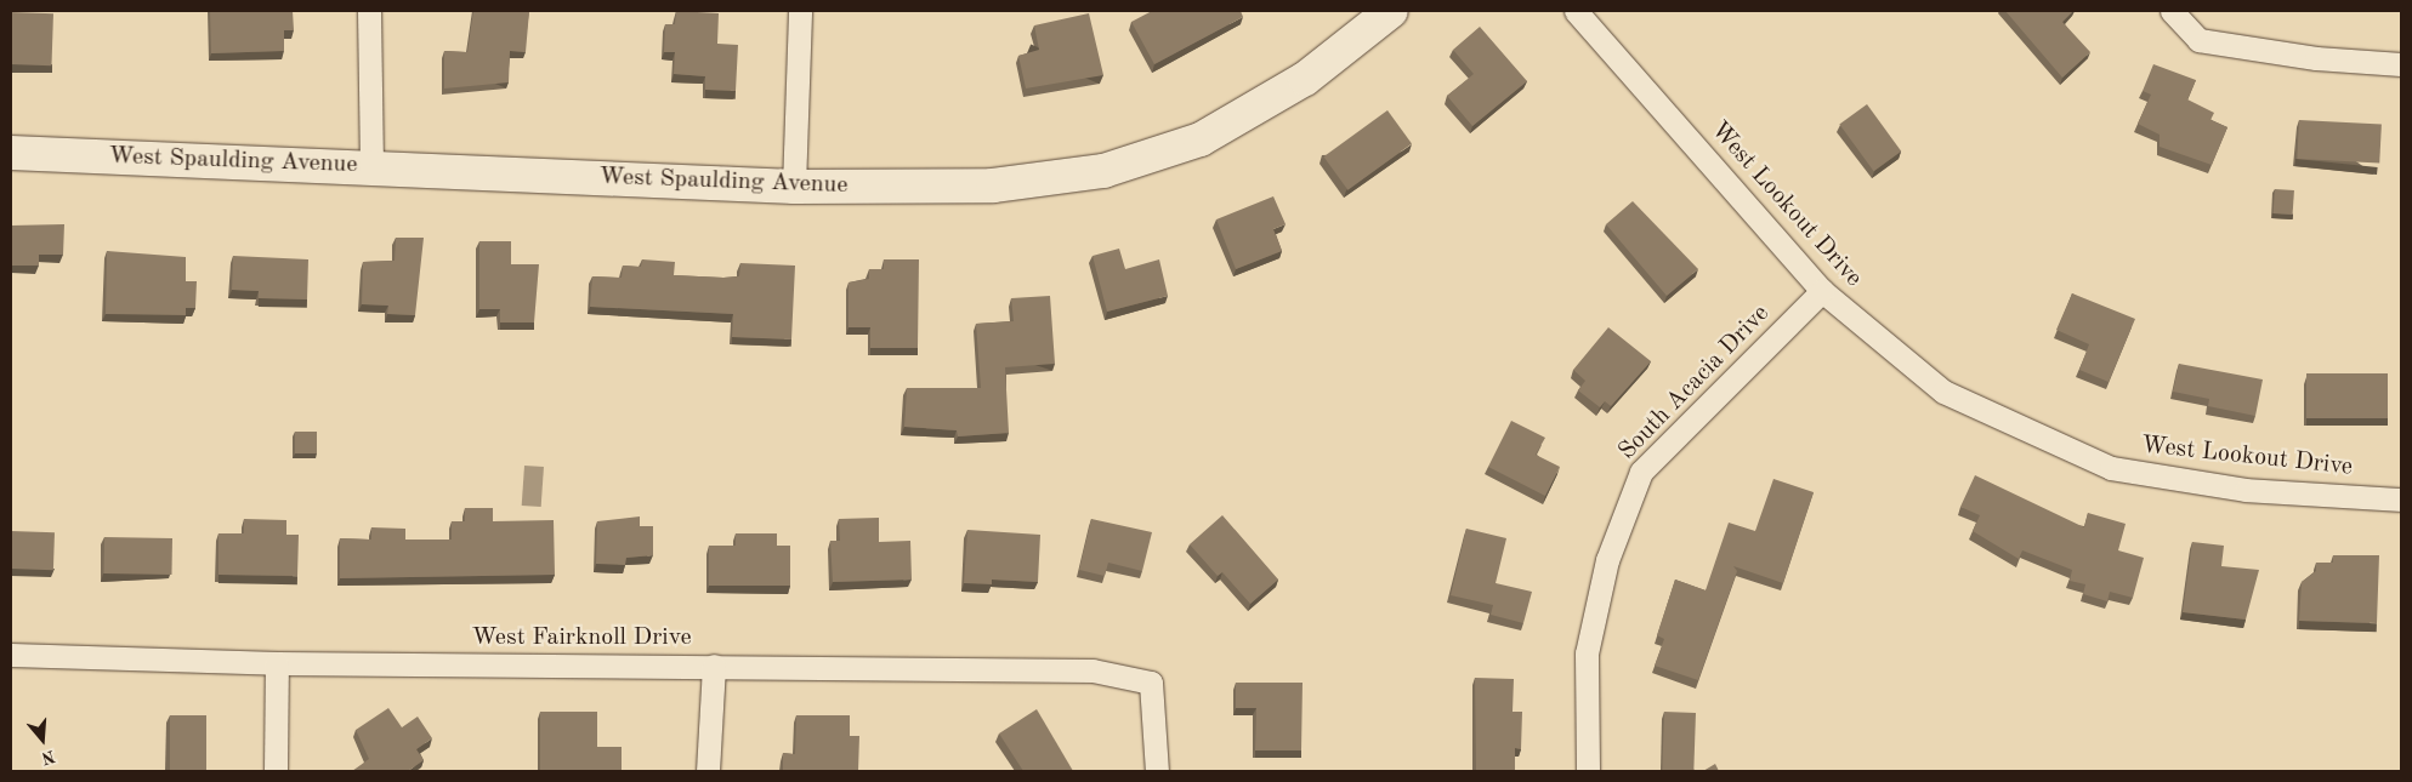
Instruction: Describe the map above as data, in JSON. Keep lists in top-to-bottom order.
{
  "streets": {
    "street": [
      "West Spaulding Avenue",
      "West Lookout Drive",
      "South Acacia Drive",
      "West Fairknoll Drive"
    ]
  },
  "crossings": [
    ["West Lookout Drive", "South Acacia Drive"]
  ],
  "north": "bottom"
}
